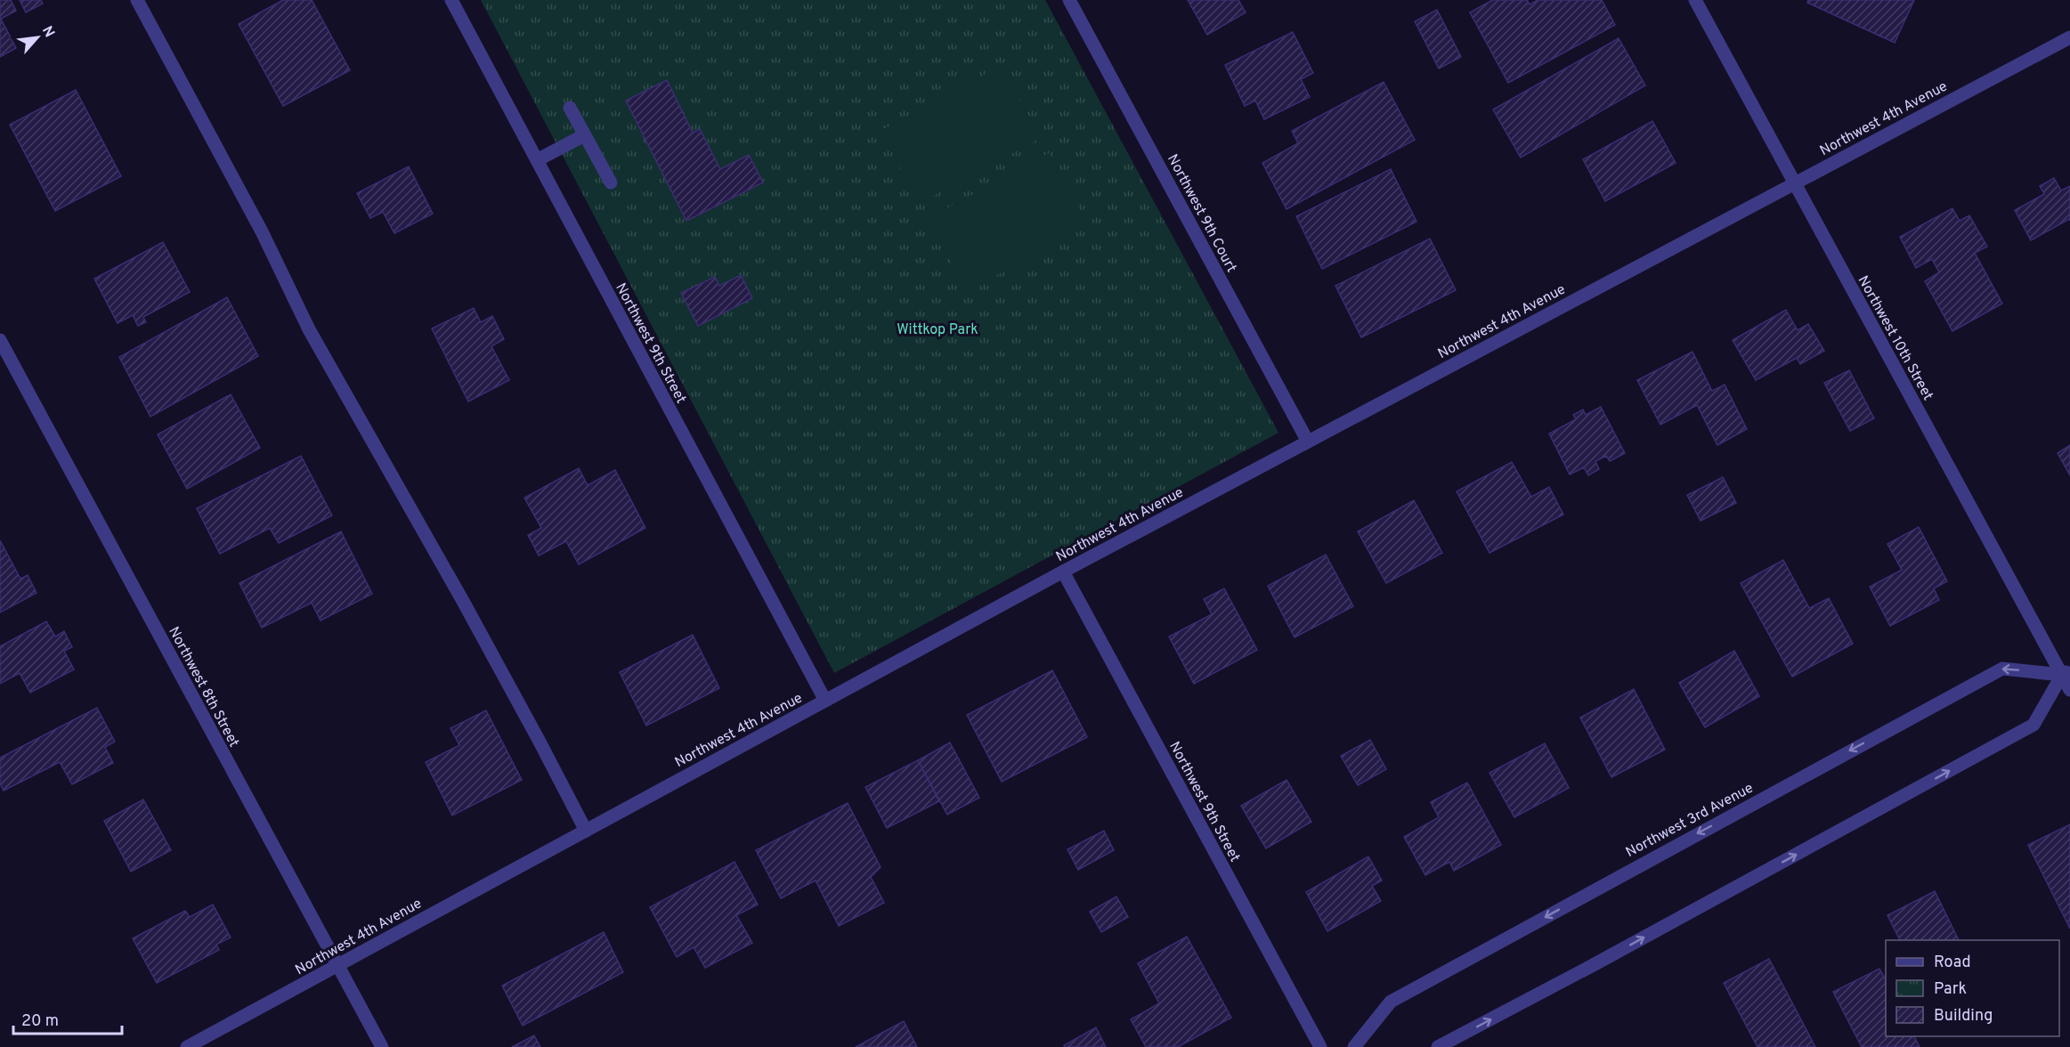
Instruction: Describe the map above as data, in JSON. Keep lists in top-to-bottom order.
{
  "streets": {
    "street": [
      "Northwest 4th Avenue",
      "Northwest 9th Court",
      "Northwest 10th Street",
      "Northwest 9th Street",
      "Northwest 8th Street",
      "Northwest 3rd Avenue"
    ]
  },
  "crossings": [
    ["Northwest 4th Avenue", "Northwest 9th Court"],
    ["Northwest 4th Avenue", "Northwest 10th Street"],
    ["Northwest 4th Avenue", "Northwest 9th Street"],
    ["Northwest 4th Avenue", "Northwest 8th Street"],
    ["Northwest 10th Street", "Northwest 3rd Avenue"]
  ],
  "parks": ["Wittkop Park"],
  "legend": ["Road", "Park", "Building"],
  "scale_bar": "20 m",
  "north": "top right"
}
